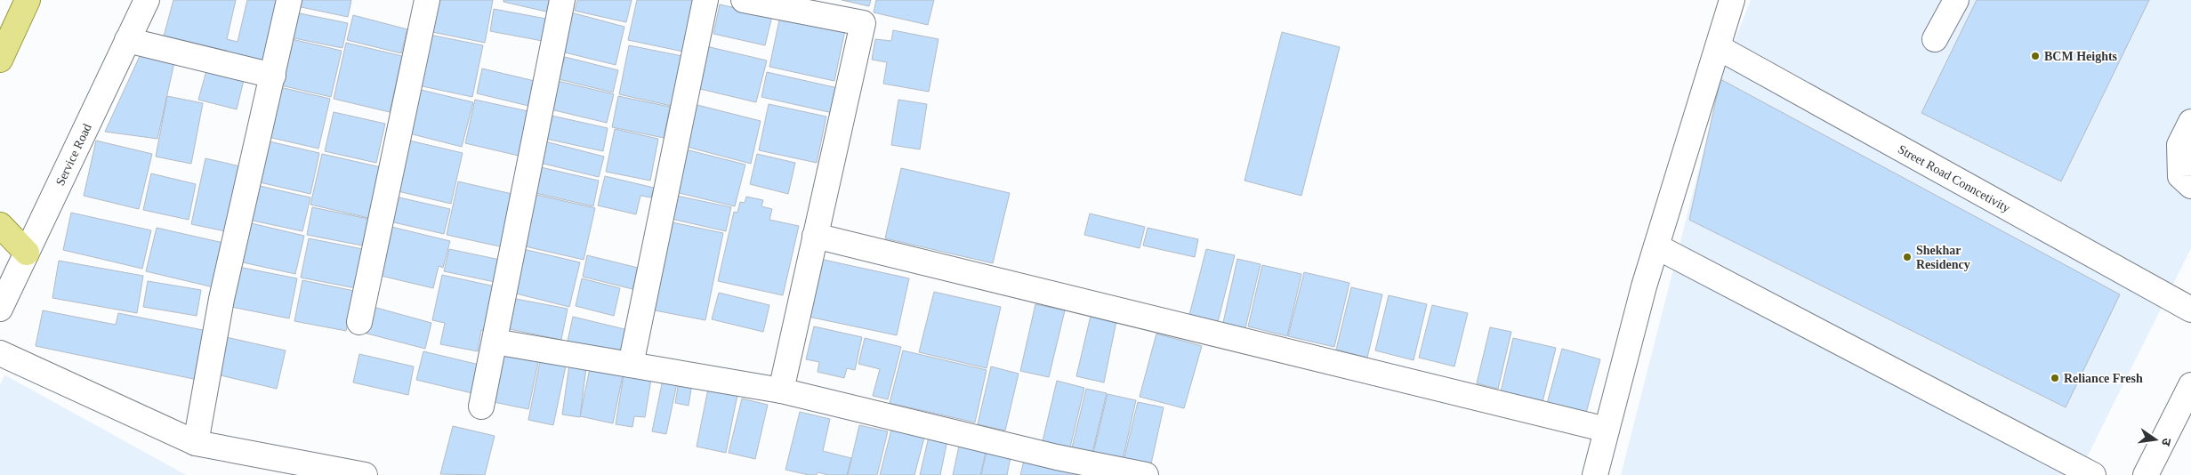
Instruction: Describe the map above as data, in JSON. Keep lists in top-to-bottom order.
{
  "streets": {
    "street": ["Service Road", "Street Road Conncetivity"]
  },
  "places": ["BCM Heights", "Shekhar Residency", "Reliance Fresh"],
  "north": "right"
}
